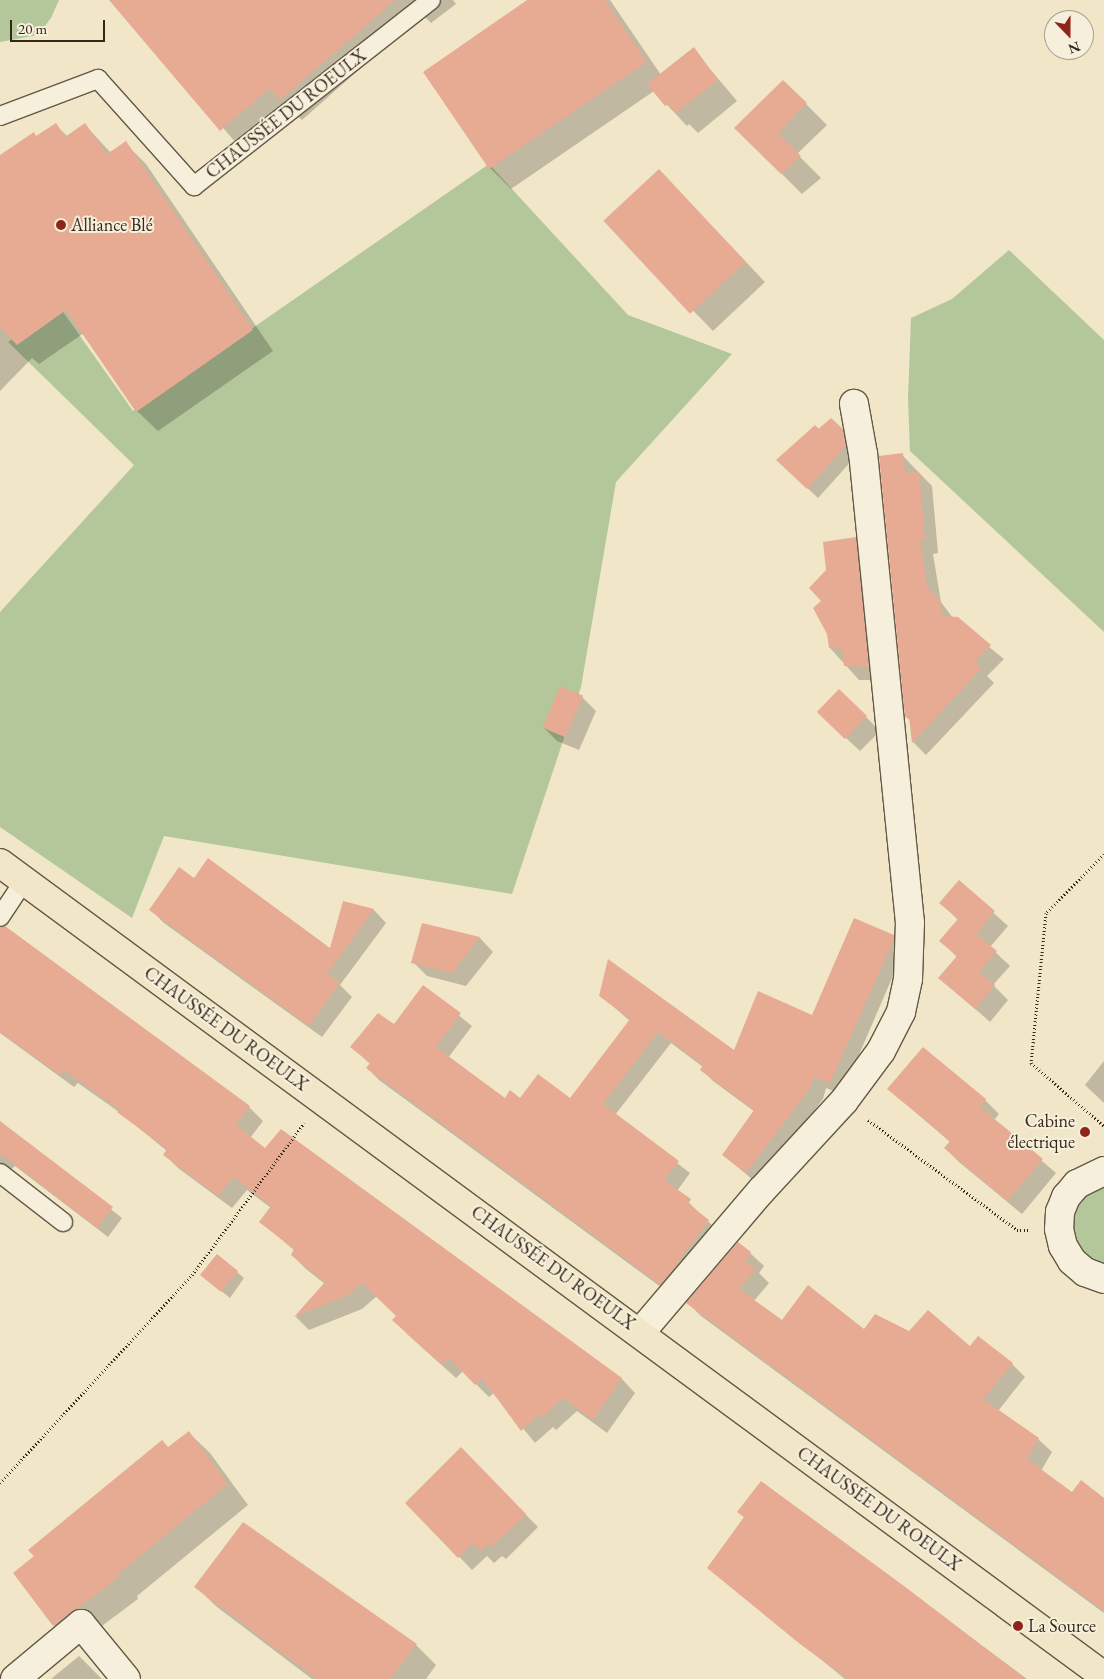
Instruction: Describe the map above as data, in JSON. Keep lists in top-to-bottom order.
{
  "streets": {
    "main road": ["CHAUSSÉE DU ROEULX"]
  },
  "places": ["Alliance Blé", "Cabine électrique", "La Source"],
  "scale_bar": "20 m",
  "north": "bottom"
}
